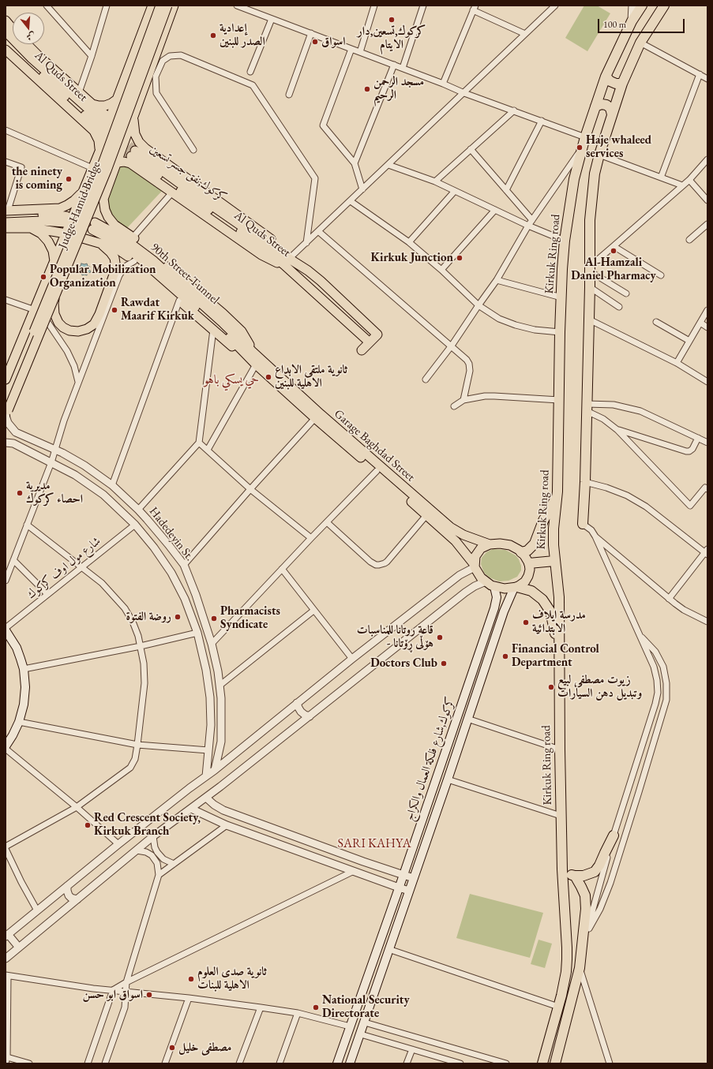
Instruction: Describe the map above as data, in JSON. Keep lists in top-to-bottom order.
{
  "streets": {
    "highway": ["Kirkuk Ring road"],
    "main road": [
      "Al Quds Street",
      "Judge Hamid Bridge",
      "90th Street Tunnel",
      "Garage Baghdad Street",
      "كركوك,شارع فلكة العمال والكراج"
    ],
    "street": ["Hadedeyin St.", "شارع مول اوف كركوك"]
  },
  "crossings": [
    ["Judge Hamid Bridge", "Hadedeyin St."],
    ["90th Street Tunnel", "Garage Baghdad Street"],
    ["Garage Baghdad Street", "كركوك,شارع فلكة العمال والكراج"],
    ["Hadedeyin St.", "شارع مول اوف كركوك"]
  ],
  "districts": ["حي يسكي باهو", "SARI KAHYA"],
  "places": [
    "كركوك,تسعين,دار الايتام",
    "إعدادية الصدر للبنين",
    "اسواق",
    "مسجد الرحمن الرحيم",
    "Haje whaleed services",
    "the ninety is coming",
    "Al-Hamzali Daniel Pharmacy",
    "Kirkuk Junction",
    "Popular Mobilization Organization",
    "Rawdat Maarif Kirkuk",
    "ثانوية ملتقى الابداع الاهلية للبنين",
    "مديرية احصاء كركوك",
    "روضة الفتوة",
    "Pharmacists Syndicate",
    "مدرسة ايلاف الابتدائية",
    "قاعة روتانا للمناسبات - هۆڵی ڕۆتانا",
    "Financial Control Department",
    "Doctors Club",
    "زيوت مصطفى لبيع وتبديل دهن السيارات",
    "Red Crescent Society, Kirkuk Branch",
    "ثانوية صدى العلوم الاهلية للبنات",
    "اسواق ابو حسن",
    "National Security Directorate",
    "مصطفى خليل"
  ],
  "scale_bar": "100 m",
  "north": "bottom"
}
